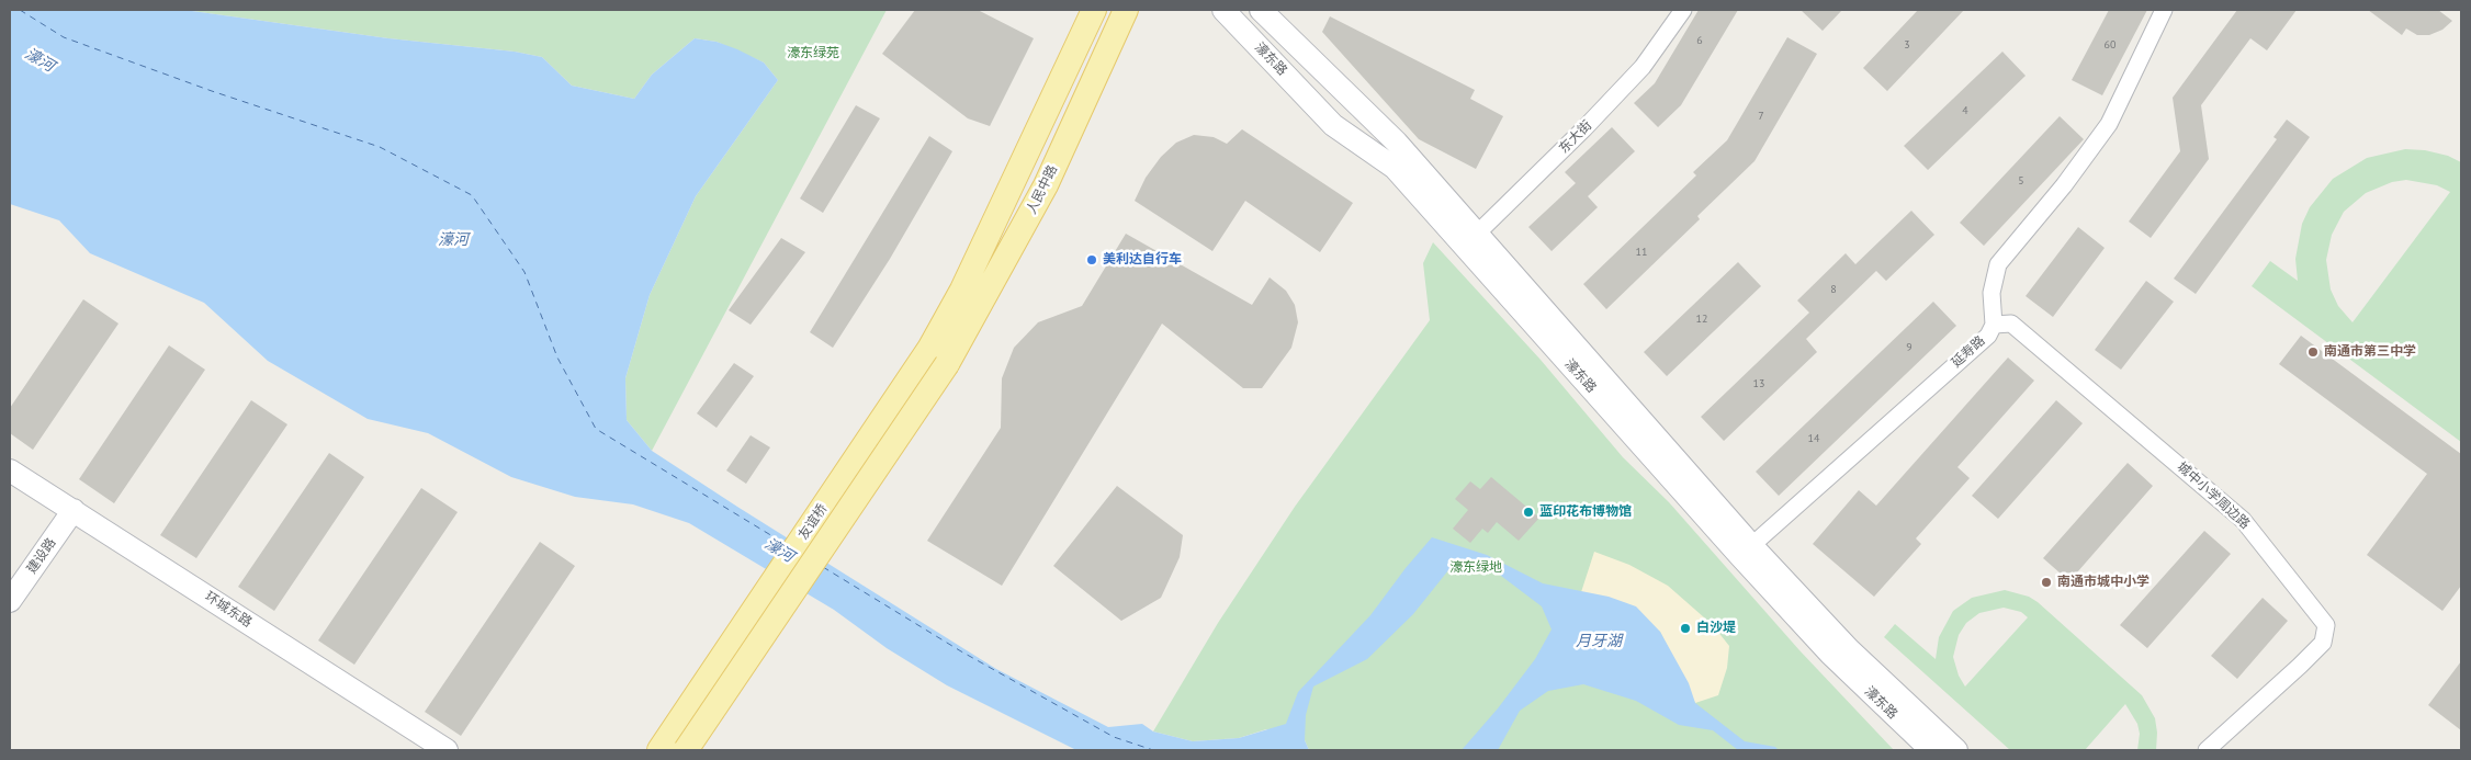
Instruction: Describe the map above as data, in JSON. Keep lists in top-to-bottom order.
{
  "streets": {
    "main road": [
      "濠东路",
      "人民中路",
      "友谊桥",
      "建设路",
      "环城东路"
    ],
    "street": ["东大街", "延寿路", "城中小学周边路"]
  },
  "crossings": [
    ["濠东路", "东大街"],
    ["濠东路", "延寿路"],
    ["人民中路", "友谊桥"],
    ["延寿路", "城中小学周边路"],
    ["建设路", "环城东路"]
  ],
  "water": ["濠河", "月牙湖"],
  "parks": ["濠东绿苑", "濠东绿地"],
  "places": [
    "美利达自行车",
    "南通市第三中学",
    "蓝印花布博物馆",
    "南通市城中小学",
    "白沙堤"
  ],
  "house_numbers": [
    "6",
    "3",
    "60",
    "4",
    "7",
    "5",
    "11",
    "8",
    "12",
    "9",
    "13",
    "14"
  ]
}
